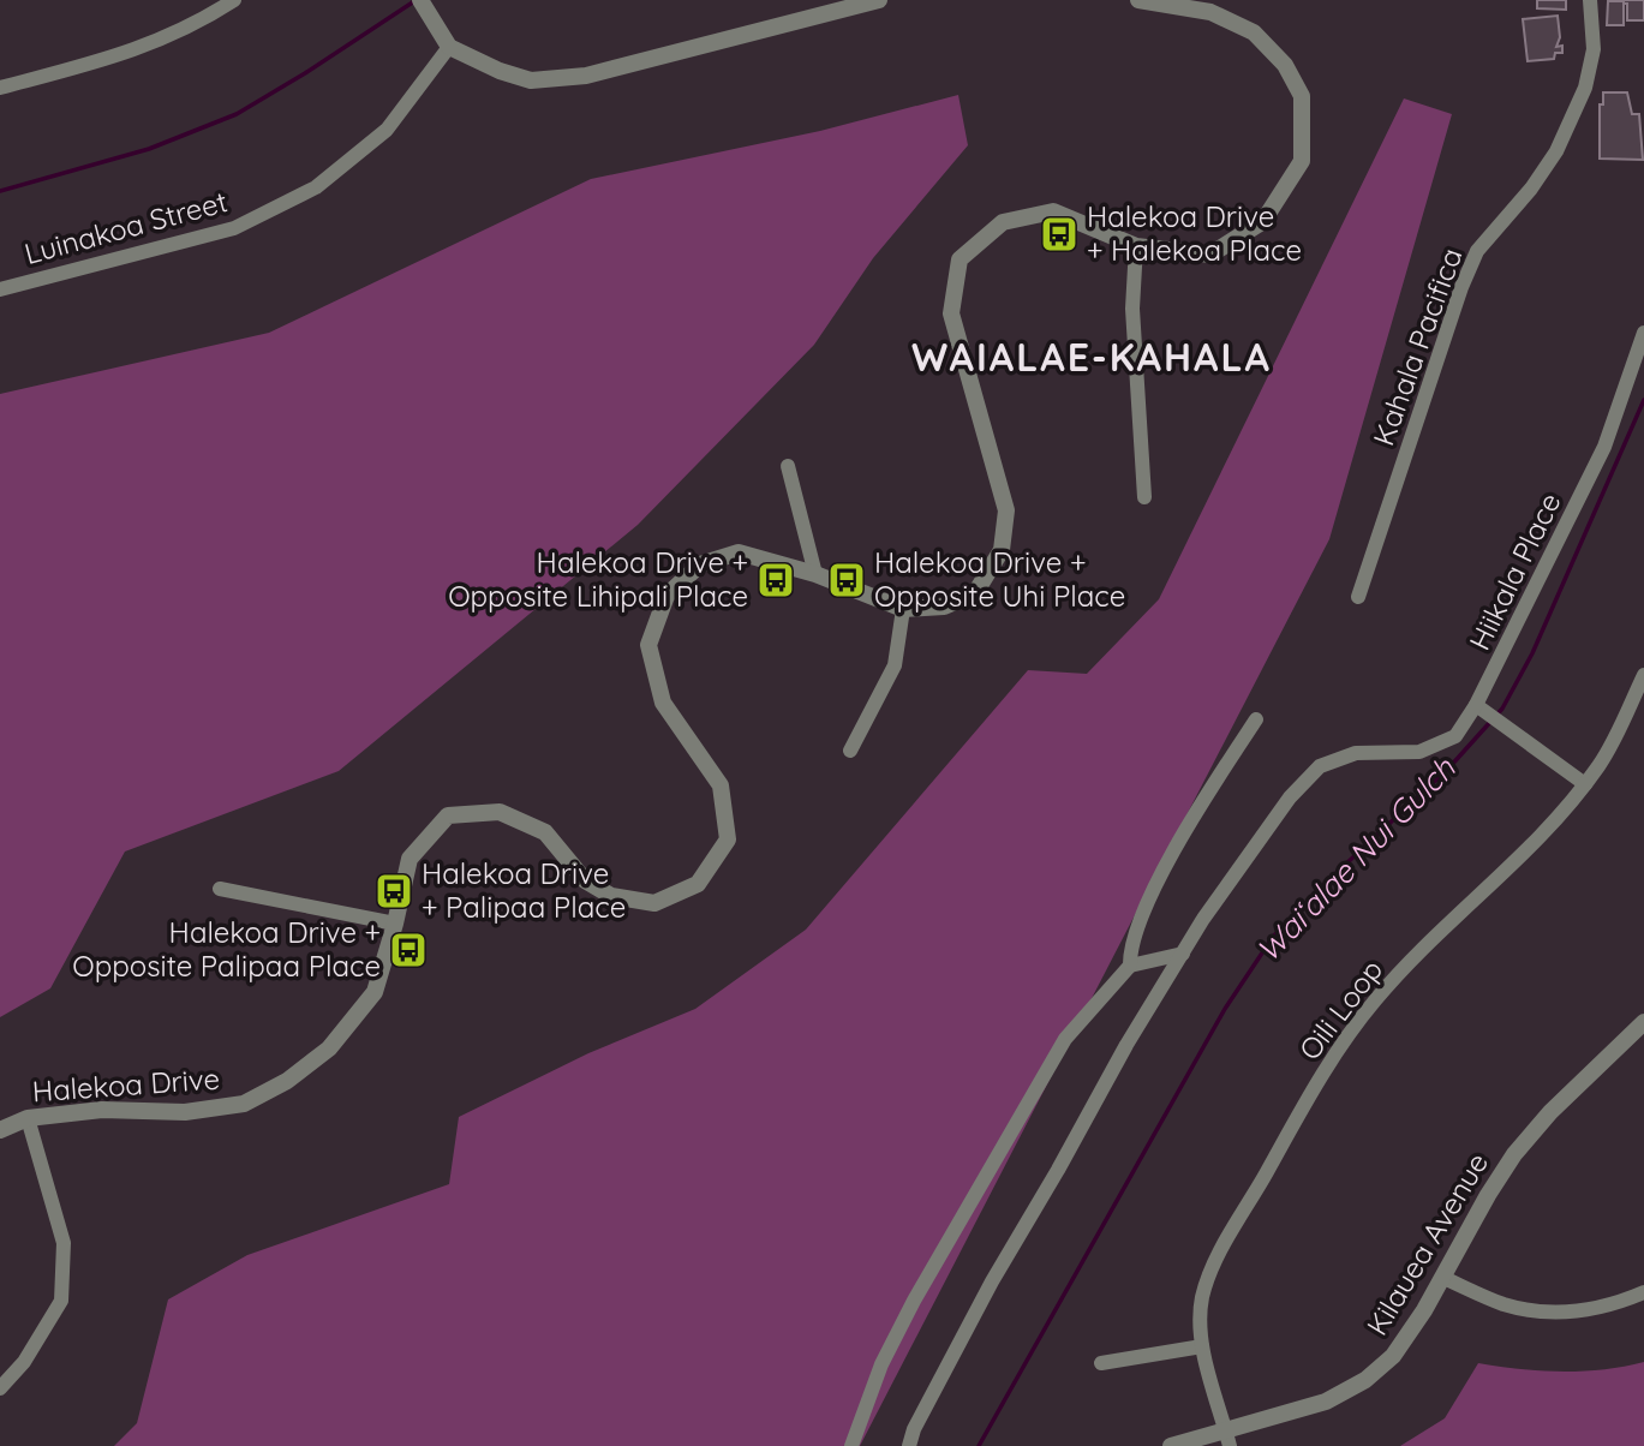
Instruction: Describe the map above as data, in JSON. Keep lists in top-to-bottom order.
{
  "streets": {
    "street": [
      "Luinakoa Street",
      "Kahala Pacifica",
      "Hiikala Place",
      "Oili Loop",
      "Halekoa Drive",
      "Kilauea Avenue"
    ]
  },
  "crossings": [
    ["Oili Loop", "Kilauea Avenue"]
  ],
  "districts": ["WAIALAE-KAHALA"],
  "water": ["Waiʻalae Nui Gulch"],
  "places": {
    "bus stop": [
      "Halekoa Drive + Halekoa Place",
      "Halekoa Drive + Opposite Lihipali Place",
      "Halekoa Drive + Opposite Uhi Place",
      "Halekoa Drive + Palipaa Place",
      "Halekoa Drive + Opposite Palipaa Place"
    ]
  }
}
